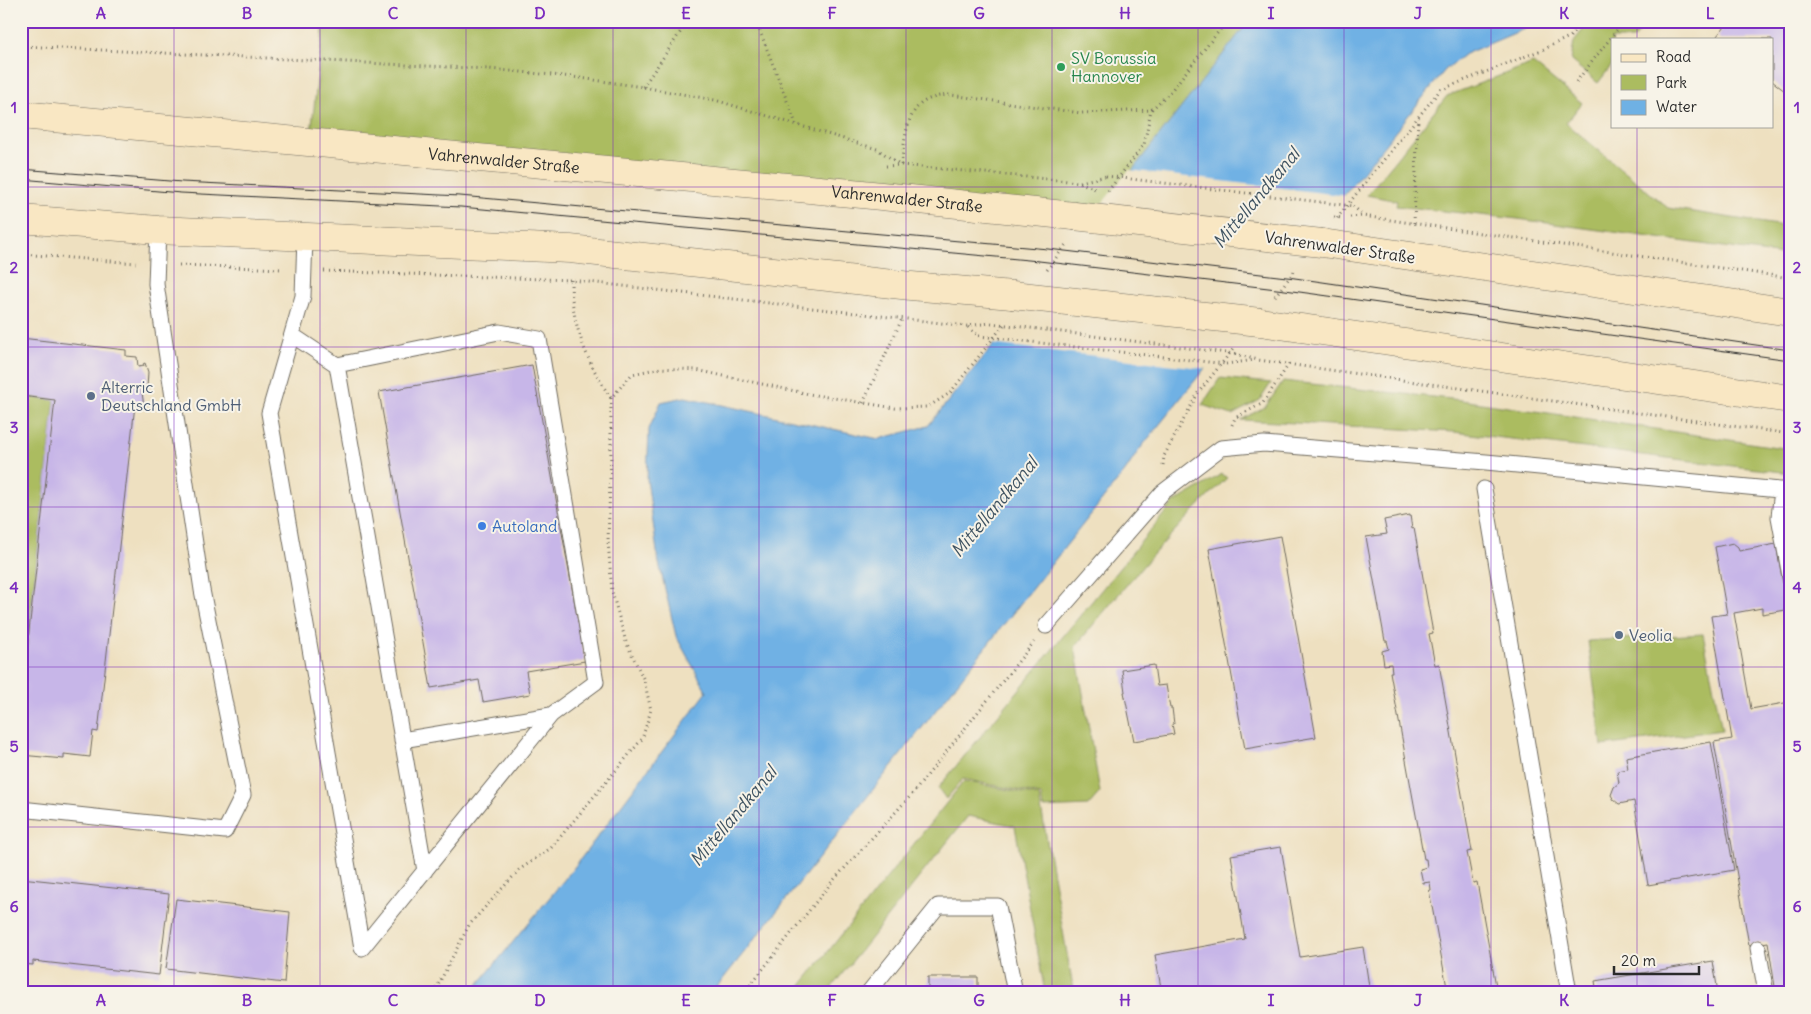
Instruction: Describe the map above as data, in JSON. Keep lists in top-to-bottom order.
{
  "streets": {
    "main road": ["Vahrenwalder Straße"]
  },
  "water": ["Mittellandkanal"],
  "places": [
    "SV Borussia Hannover",
    "Alterric Deutschland GmbH",
    "Autoland",
    "Veolia"
  ],
  "legend": ["Road", "Park", "Water"],
  "scale_bar": "20 m",
  "grid": {
    "columns": [
      "A",
      "B",
      "C",
      "D",
      "E",
      "F",
      "G",
      "H",
      "I",
      "J",
      "K",
      "L"
    ],
    "rows": [
      "1",
      "2",
      "3",
      "4",
      "5",
      "6"
    ]
  }
}
